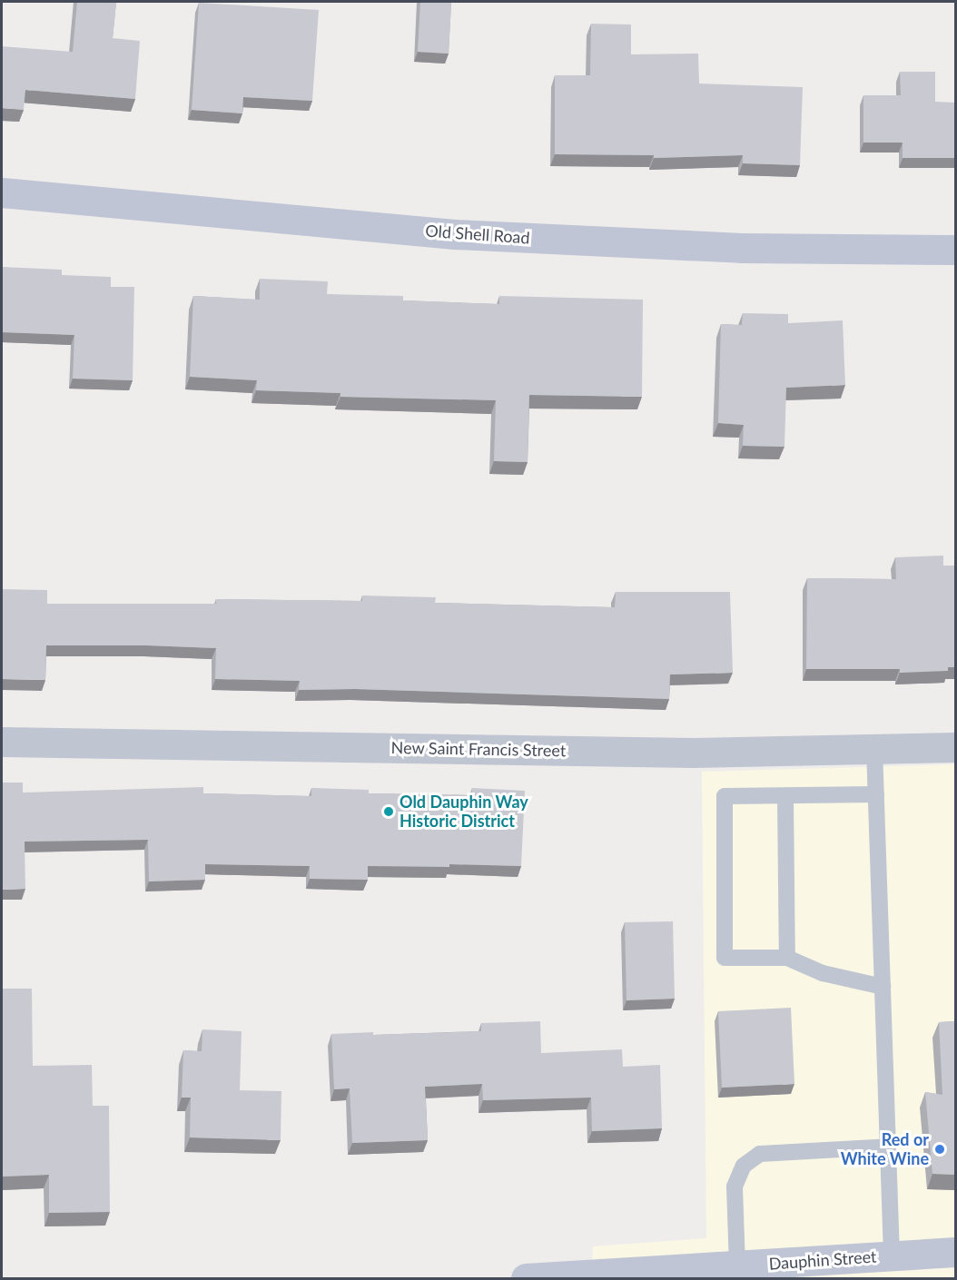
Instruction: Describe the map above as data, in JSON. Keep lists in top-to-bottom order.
{
  "streets": {
    "street": ["Old Shell Road", "New Saint Francis Street", "Dauphin Street"]
  },
  "places": ["Old Dauphin Way Historic District", "Red or White Wine"]
}
